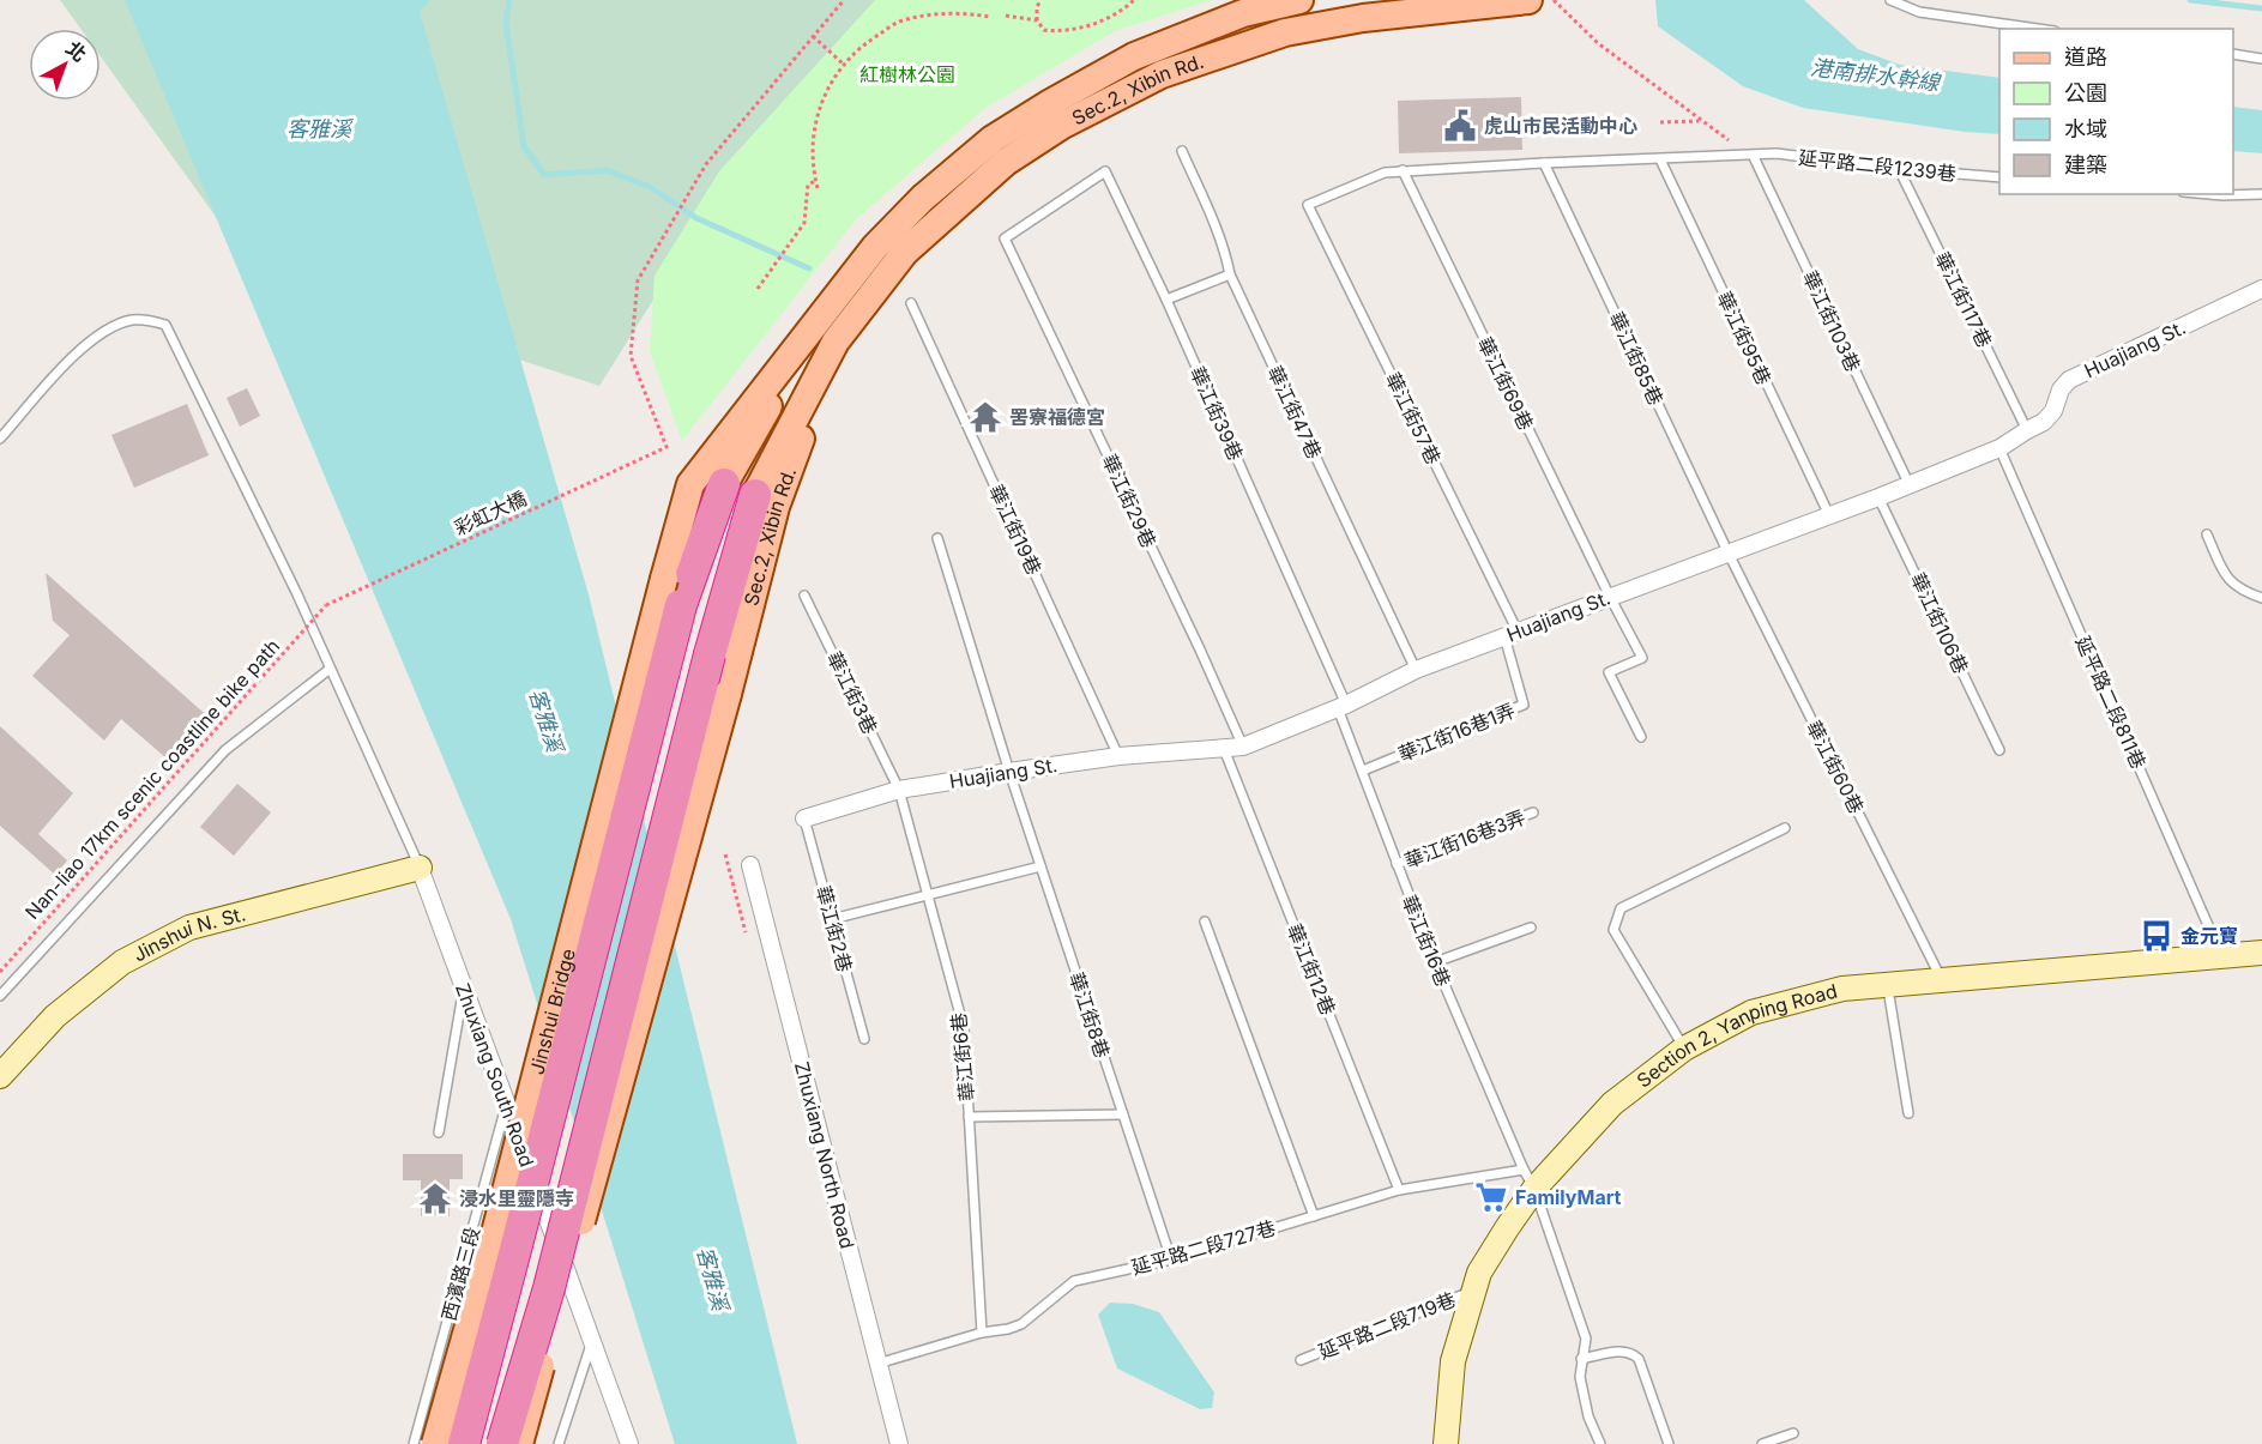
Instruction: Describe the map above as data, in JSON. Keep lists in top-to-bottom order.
{
  "streets": {
    "highway": ["Jinshui Bridge"],
    "main road": ["Sec.2, Xibin Rd."],
    "street": [
      "Huajiang St.",
      "Jinshui N. St.",
      "Section 2, Yanping Road",
      "Zhuxiang South Road",
      "Zhuxiang North Road"
    ],
    "lane": [
      "延平路二段1239巷",
      "華江街117巷",
      "華江街103巷",
      "華江街95巷",
      "華江街85巷",
      "華江街69巷",
      "華江街47巷",
      "華江街39巷",
      "華江街57巷",
      "華江街29巷",
      "華江街19巷",
      "華江街106巷",
      "華江街3巷",
      "延平路二段811巷",
      "華江街16巷1弄",
      "華江街60巷",
      "華江街16巷3弄",
      "華江街2巷",
      "華江街16巷",
      "華江街12巷",
      "華江街8巷",
      "華江街6巷",
      "延平路二段727巷",
      "西濱路三段",
      "延平路二段719巷"
    ],
    "path": ["彩虹大橋", "Nan-liao 17km scenic coastline bike path"]
  },
  "crossings": [
    ["Sec.2, Xibin Rd.", "Jinshui Bridge"],
    ["延平路二段1239巷", "華江街117巷"],
    ["延平路二段1239巷", "華江街103巷"],
    ["延平路二段1239巷", "華江街95巷"],
    ["延平路二段1239巷", "華江街85巷"],
    ["延平路二段1239巷", "華江街69巷"],
    ["延平路二段1239巷", "華江街57巷"],
    ["華江街117巷", "Huajiang St."],
    ["華江街103巷", "Huajiang St."],
    ["華江街95巷", "Huajiang St."],
    ["Huajiang St.", "華江街85巷"],
    ["Huajiang St.", "華江街69巷"],
    ["Huajiang St.", "華江街47巷"],
    ["Huajiang St.", "華江街39巷"],
    ["Huajiang St.", "華江街57巷"],
    ["Huajiang St.", "華江街29巷"],
    ["Huajiang St.", "華江街19巷"],
    ["Huajiang St.", "華江街106巷"],
    ["Huajiang St.", "華江街3巷"],
    ["Huajiang St.", "延平路二段811巷"],
    ["Huajiang St.", "華江街16巷1弄"],
    ["Huajiang St.", "華江街60巷"],
    ["Huajiang St.", "華江街2巷"],
    ["Huajiang St.", "華江街16巷"],
    ["Huajiang St.", "華江街12巷"],
    ["Huajiang St.", "華江街8巷"],
    ["Huajiang St.", "華江街6巷"],
    ["華江街85巷", "華江街60巷"],
    ["華江街39巷", "華江街29巷"],
    ["華江街39巷", "華江街16巷"],
    ["華江街57巷", "華江街16巷1弄"],
    ["彩虹大橋", "Nan-liao 17km scenic coastline bike path"],
    ["華江街3巷", "華江街6巷"],
    ["延平路二段811巷", "Section 2, Yanping Road"],
    ["華江街16巷1弄", "華江街16巷"],
    ["華江街60巷", "Section 2, Yanping Road"],
    ["華江街16巷3弄", "華江街16巷"],
    ["Jinshui N. St.", "Zhuxiang South Road"],
    ["華江街16巷", "Section 2, Yanping Road"],
    ["華江街16巷", "延平路二段727巷"],
    ["華江街12巷", "延平路二段727巷"],
    ["華江街8巷", "延平路二段727巷"],
    ["Section 2, Yanping Road", "延平路二段727巷"],
    ["Section 2, Yanping Road", "延平路二段719巷"],
    ["華江街6巷", "延平路二段727巷"],
    ["Zhuxiang South Road", "西濱路三段"],
    ["Zhuxiang North Road", "延平路二段727巷"]
  ],
  "water": ["港南排水幹線", "客雅溪"],
  "parks": ["紅樹林公園"],
  "places": {
    "public building": ["虎山市民活動中心"],
    "temple": ["罟寮福德宮", "浸水里靈隱寺"],
    "bus stop": ["金元寶"],
    "supermarket": ["FamilyMart"]
  },
  "legend": [
    "道路",
    "公園",
    "水域",
    "建築"
  ],
  "north": "top right"
}
